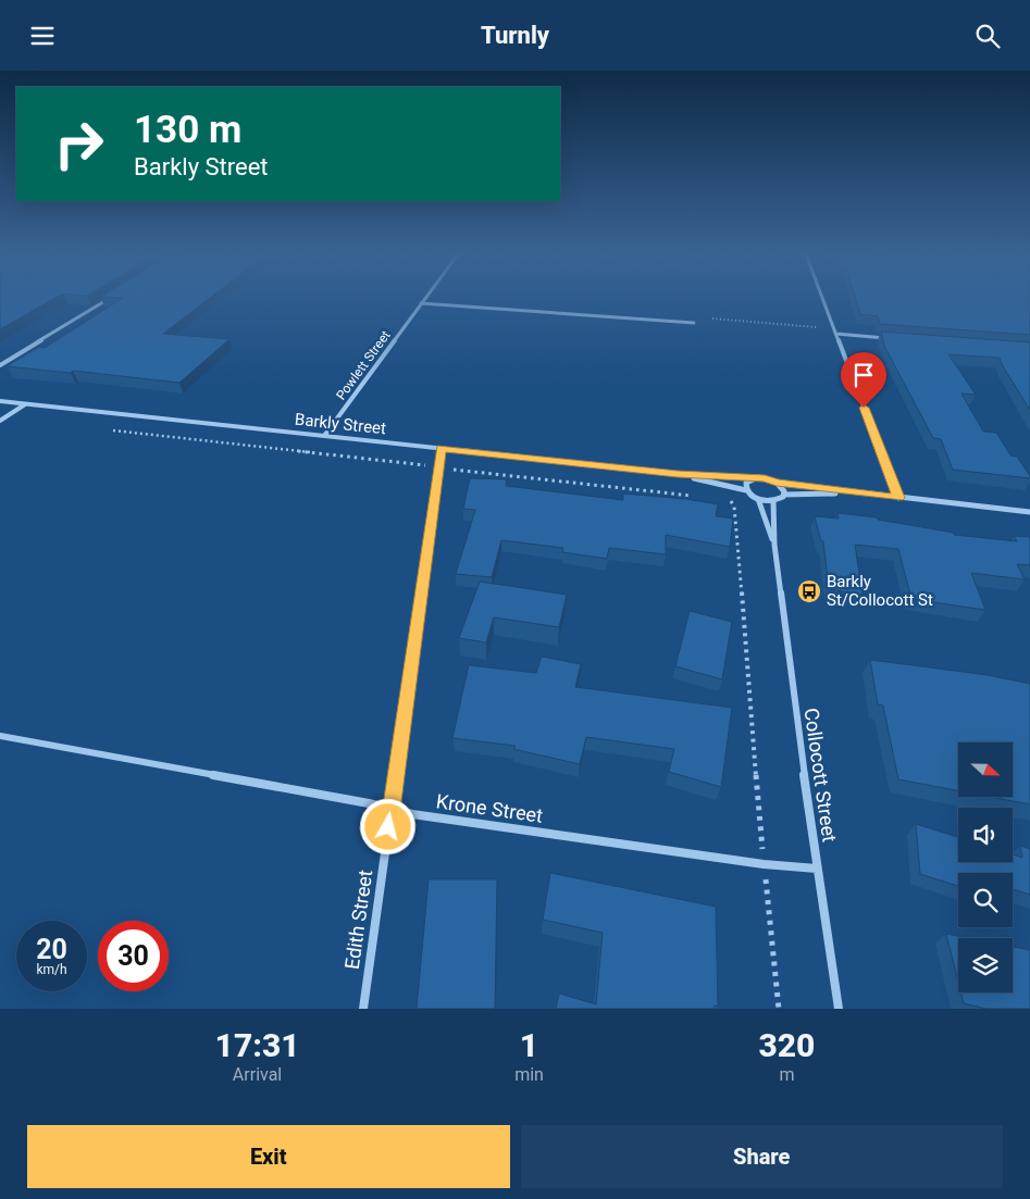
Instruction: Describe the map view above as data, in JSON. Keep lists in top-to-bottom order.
{
  "streets": {
    "street": [
      "Powlett Street",
      "Barkly Street",
      "Collocott Street",
      "Krone Street",
      "Edith Street"
    ]
  },
  "crossings": [
    ["Powlett Street", "Barkly Street"],
    ["Barkly Street", "Edith Street"],
    ["Collocott Street", "Krone Street"],
    ["Krone Street", "Edith Street"]
  ],
  "places": {
    "bus stop": ["Barkly St/Collocott St"]
  },
  "north": "right",
  "page": {
    "header": "Turnly",
    "turn": ["130 m", "Barkly Street"],
    "speed": "20 km/h",
    "limit": "30",
    "eta": [
      "17:31",
      "Arrival",
      "1",
      "min",
      "320",
      "m"
    ],
    "buttons": ["Exit", "Share"]
  }
}
